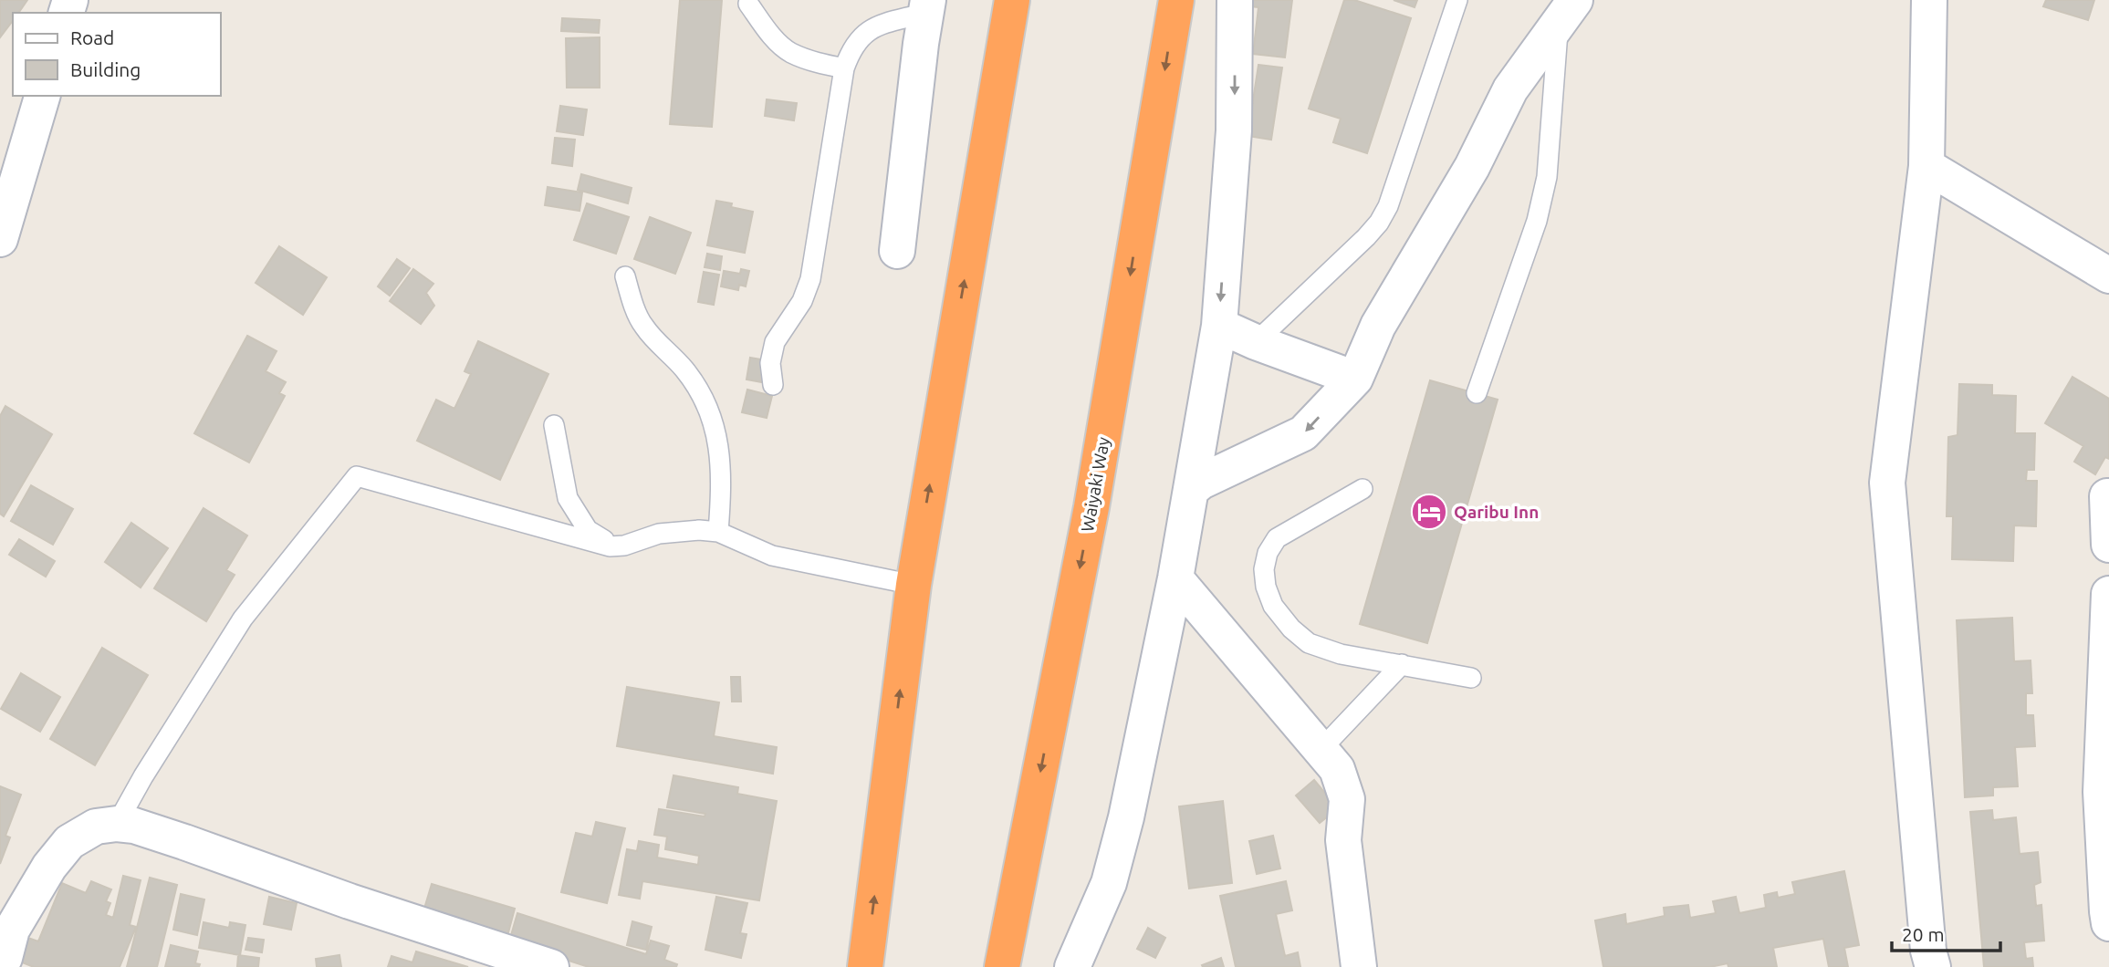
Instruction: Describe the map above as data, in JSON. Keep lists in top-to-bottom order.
{
  "streets": {
    "highway": ["Waiyaki Way"]
  },
  "places": {
    "hotel": ["Qaribu Inn"]
  },
  "legend": ["Road", "Building"],
  "scale_bar": "20 m"
}
